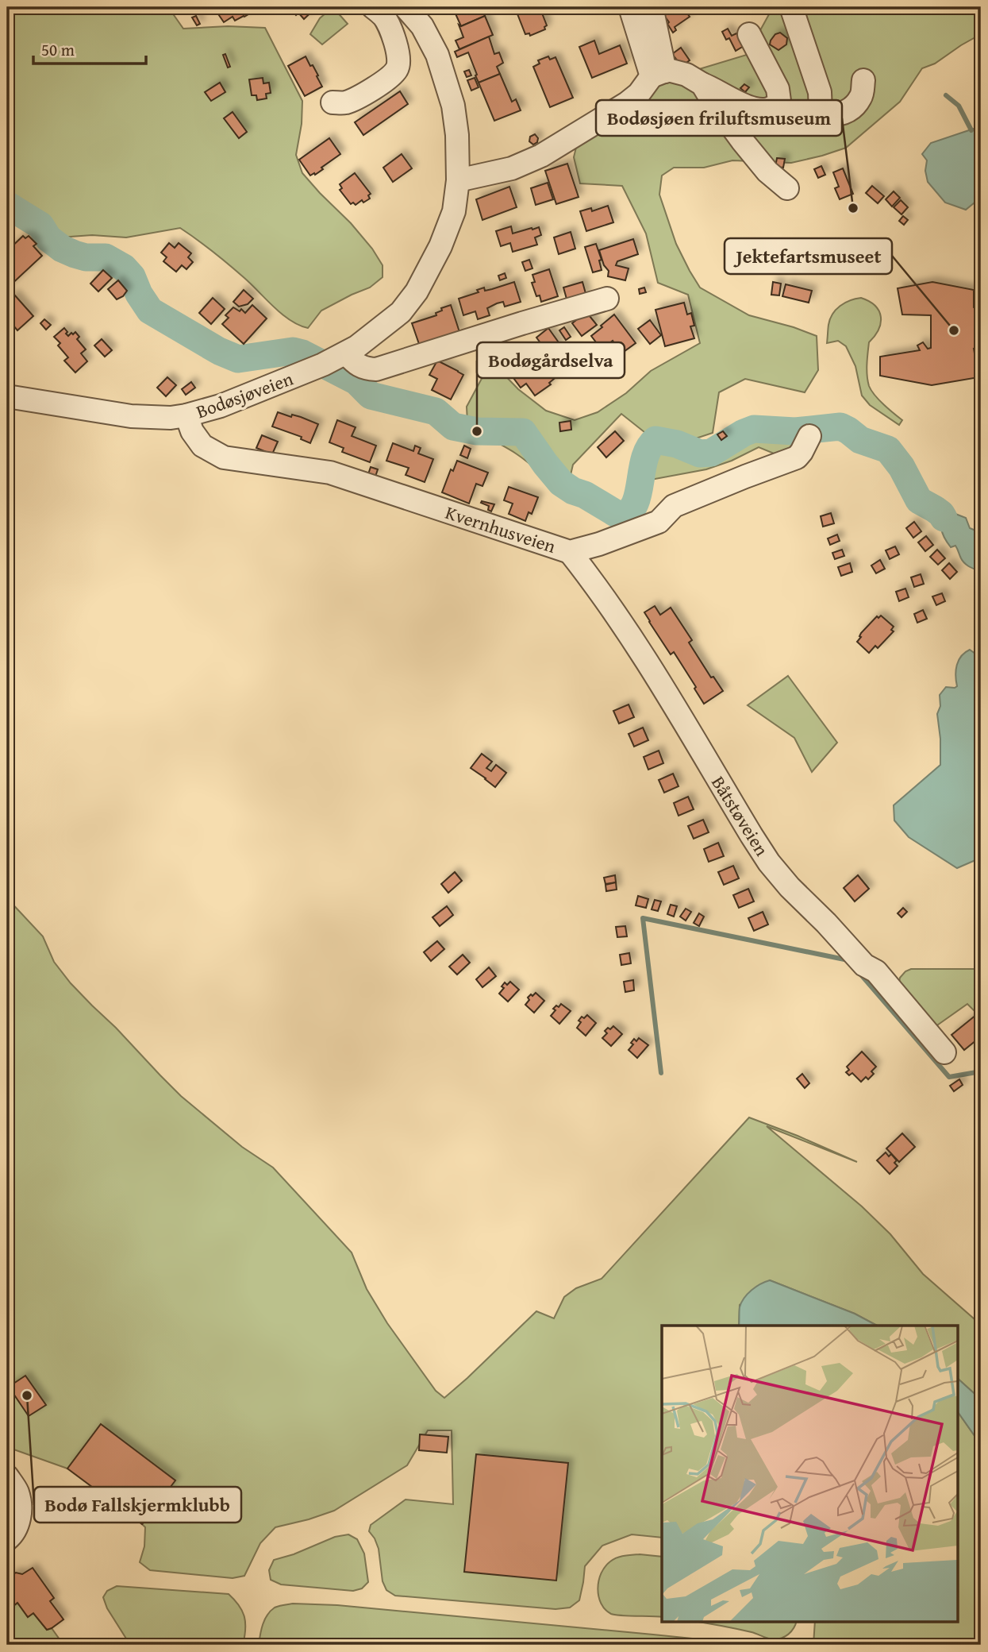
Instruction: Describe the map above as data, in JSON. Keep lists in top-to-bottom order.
{
  "streets": {
    "street": ["Bodøsjøveien", "Kvernhusveien", "Båtstøveien"]
  },
  "crossings": [
    ["Bodøsjøveien", "Kvernhusveien"],
    ["Kvernhusveien", "Båtstøveien"]
  ],
  "places": [
    "Bodøsjøen friluftsmuseum",
    "Jektefartsmuseet",
    "Bodøgårdselva",
    "Bodø Fallskjermklubb"
  ],
  "scale_bar": "50 m"
}
